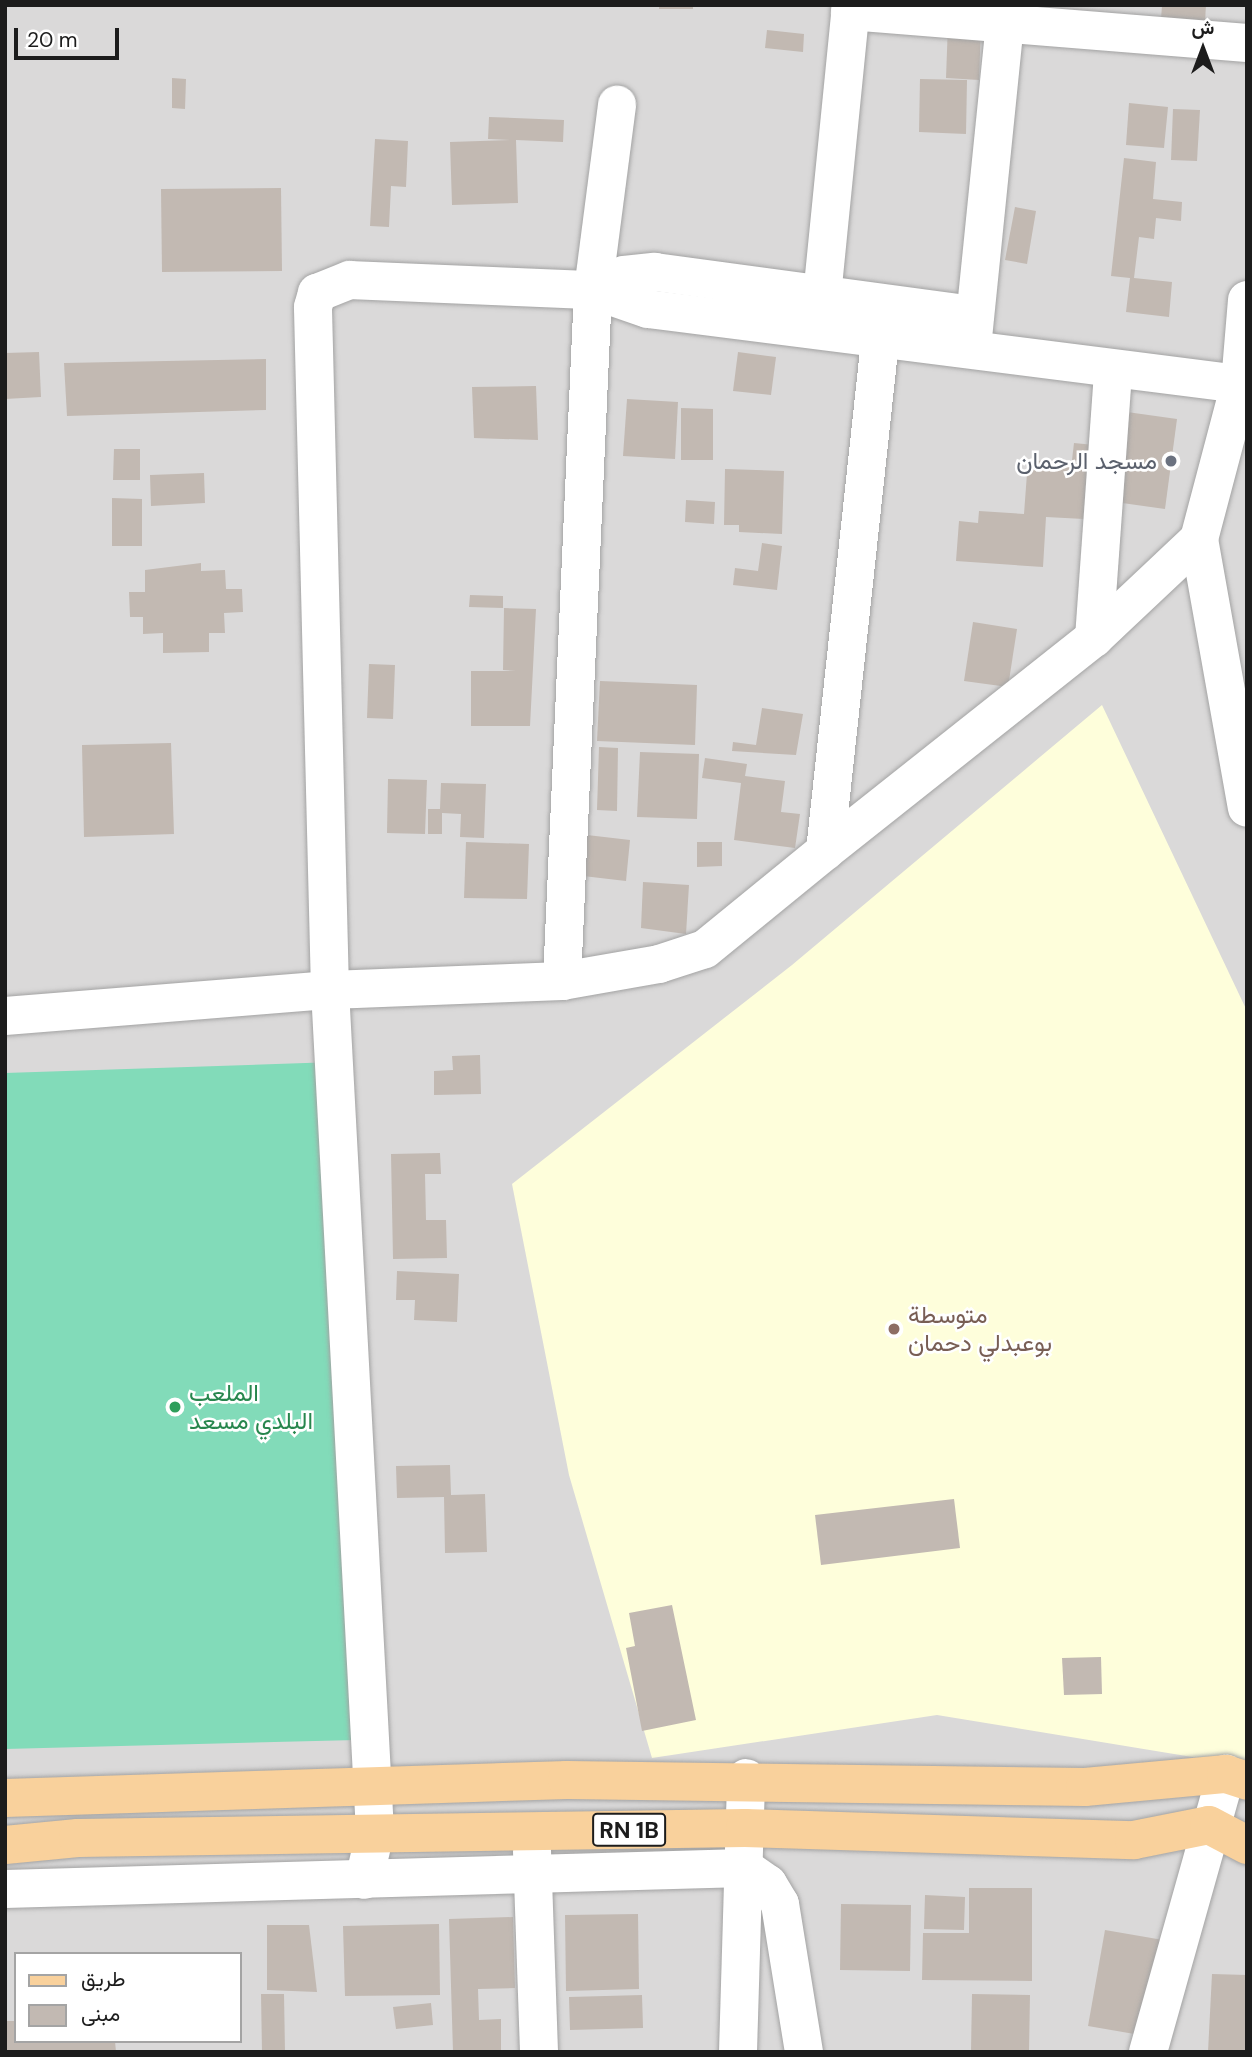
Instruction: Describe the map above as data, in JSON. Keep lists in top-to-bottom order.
{
  "streets": {
    "main road": ["RN 1B"]
  },
  "places": ["مسجد الرحمان", "متوسطة بوعبدلي دحمان", "الملعب البلدي مسعد"],
  "legend": ["طريق", "مبنى"],
  "scale_bar": "20 m",
  "north": "top"
}
